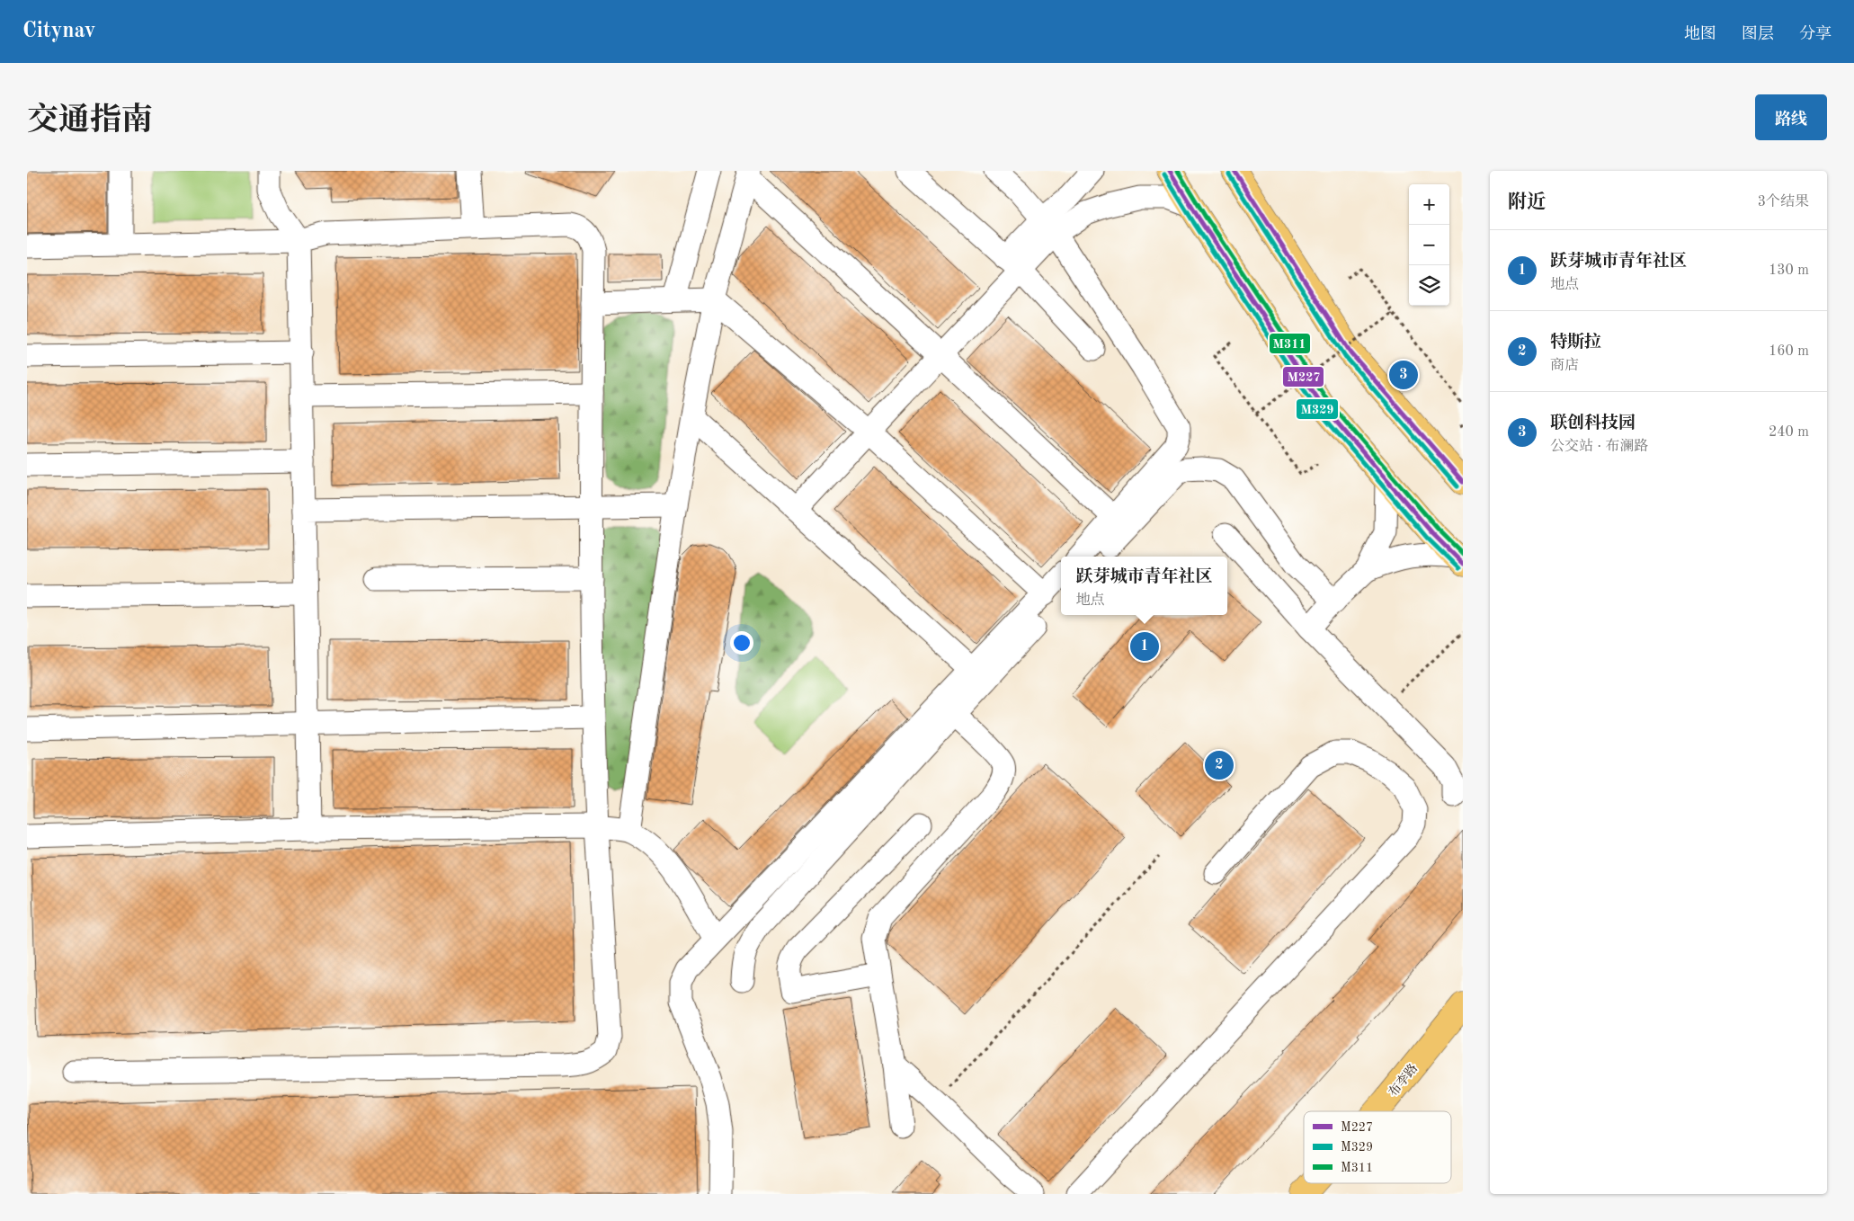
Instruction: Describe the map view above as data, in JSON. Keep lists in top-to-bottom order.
{
  "streets": {
    "main road": ["布李路"]
  },
  "lines": ["transit line M227", "transit line M311", "transit line M329"],
  "legend": ["M227", "M329", "M311"],
  "page": {
    "header": "Citynav",
    "nav": ["地图", "图层", "分享"],
    "title": "交通指南",
    "buttons": "路线",
    "heading": ["附近", "3个结果"],
    "map_buttons": ["+", "−"],
    "list": [
      {
        "mark": "1",
        "name": "跃芽城市青年社区",
        "note": "地点",
        "value": "130 m"
      },
      {
        "mark": "2",
        "name": "特斯拉",
        "note": "商店",
        "value": "160 m"
      },
      {
        "mark": "3",
        "name": "联创科技园",
        "note": "公交站 · 布澜路",
        "value": "240 m"
      }
    ],
    "pins": ["3", "1", "2"],
    "popup": ["跃芽城市青年社区", "地点"]
  }
}
